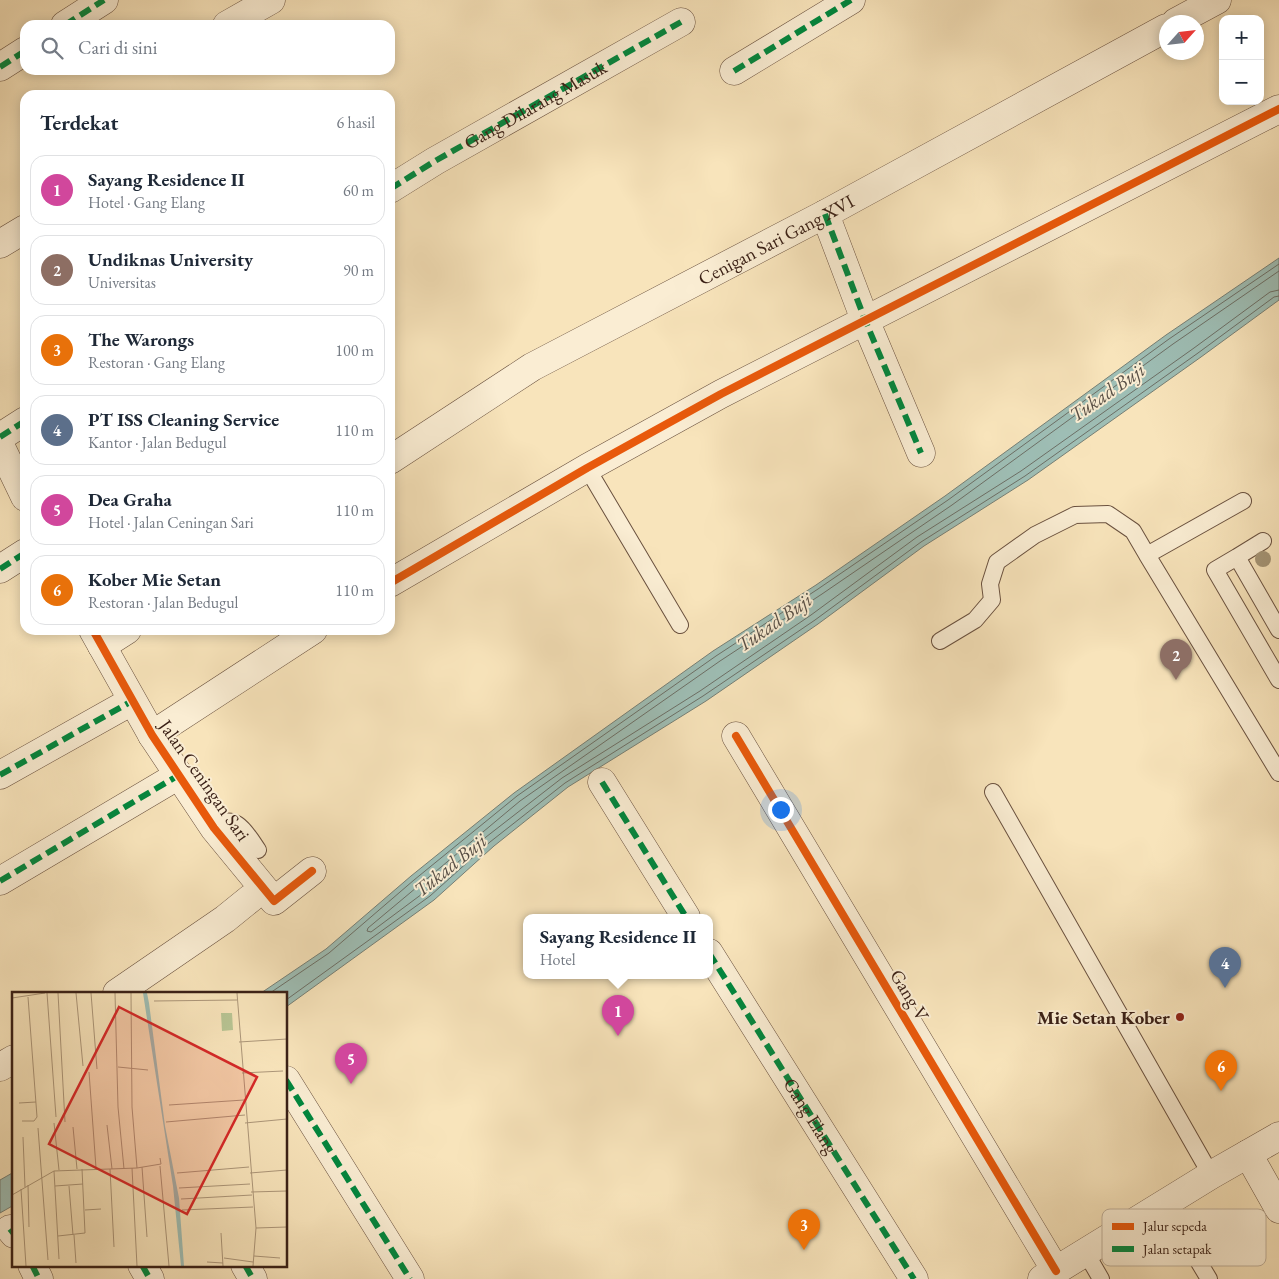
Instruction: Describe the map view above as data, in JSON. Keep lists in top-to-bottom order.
{
  "streets": {
    "street": [
      "Gang Dilarang Masuk",
      "Cenigan Sari Gang XVI",
      "Jalan Ceningan Sari",
      "Gang V",
      "Gang Elang"
    ]
  },
  "water": ["Tukad Buji"],
  "places": ["Mie Setan Kober"],
  "legend": ["Jalur sepeda", "Jalan setapak"],
  "north": "top right",
  "page": {
    "map_buttons": ["+", "−"],
    "search": "Cari di sini",
    "heading": ["Terdekat", "6 hasil"],
    "list": [
      {
        "mark": "1",
        "name": "Sayang Residence II",
        "note": "Hotel · Gang Elang",
        "value": "60 m"
      },
      {
        "mark": "2",
        "name": "Undiknas University",
        "note": "Universitas",
        "value": "90 m"
      },
      {
        "mark": "3",
        "name": "The Warongs",
        "note": "Restoran · Gang Elang",
        "value": "100 m"
      },
      {
        "mark": "4",
        "name": "PT ISS Cleaning Service",
        "note": "Kantor · Jalan Bedugul",
        "value": "110 m"
      },
      {
        "mark": "5",
        "name": "Dea Graha",
        "note": "Hotel · Jalan Ceningan Sari",
        "value": "110 m"
      },
      {
        "mark": "6",
        "name": "Kober Mie Setan",
        "note": "Restoran · Jalan Bedugul",
        "value": "110 m"
      }
    ],
    "pins": [
      "2",
      "4",
      "1",
      "5",
      "6",
      "3"
    ],
    "popup": ["Sayang Residence II", "Hotel"]
  }
}
